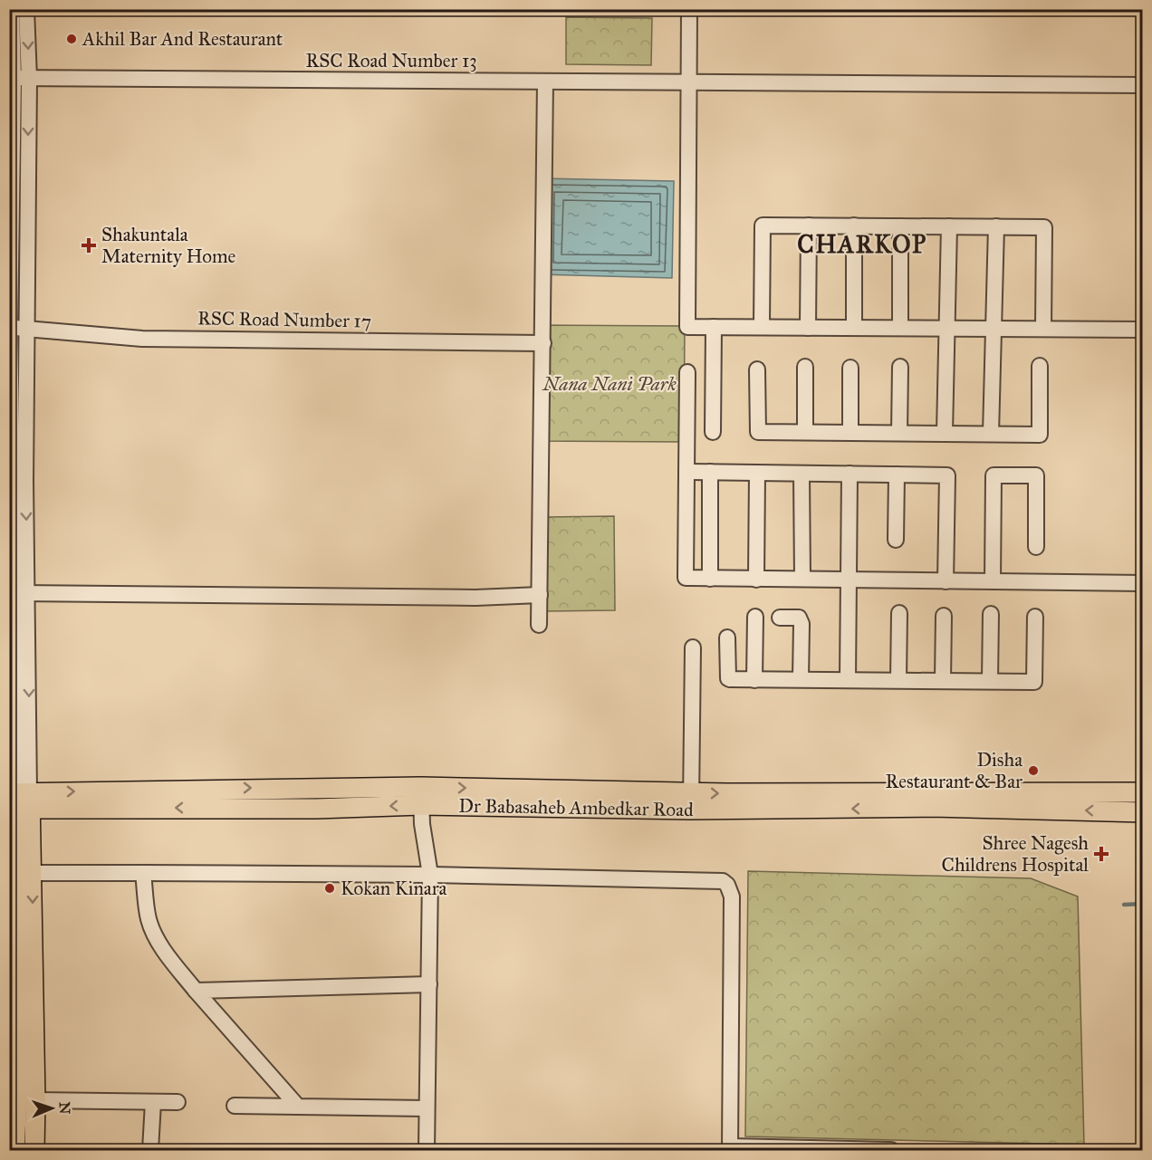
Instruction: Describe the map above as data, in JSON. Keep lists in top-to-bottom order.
{
  "streets": {
    "main road": ["Dr Babasaheb Ambedkar Road"],
    "street": ["RSC Road Number 13", "RSC Road Number 17"]
  },
  "districts": ["CHARKOP"],
  "parks": ["Nana Nani Park"],
  "places": {
    "other": ["Akhil Bar And Restaurant", "Disha Restaurant & Bar", "Kokan Kinara"],
    "health": ["Shakuntala Maternity Home", "Shree Nagesh Childrens Hospital"]
  },
  "north": "right"
}
